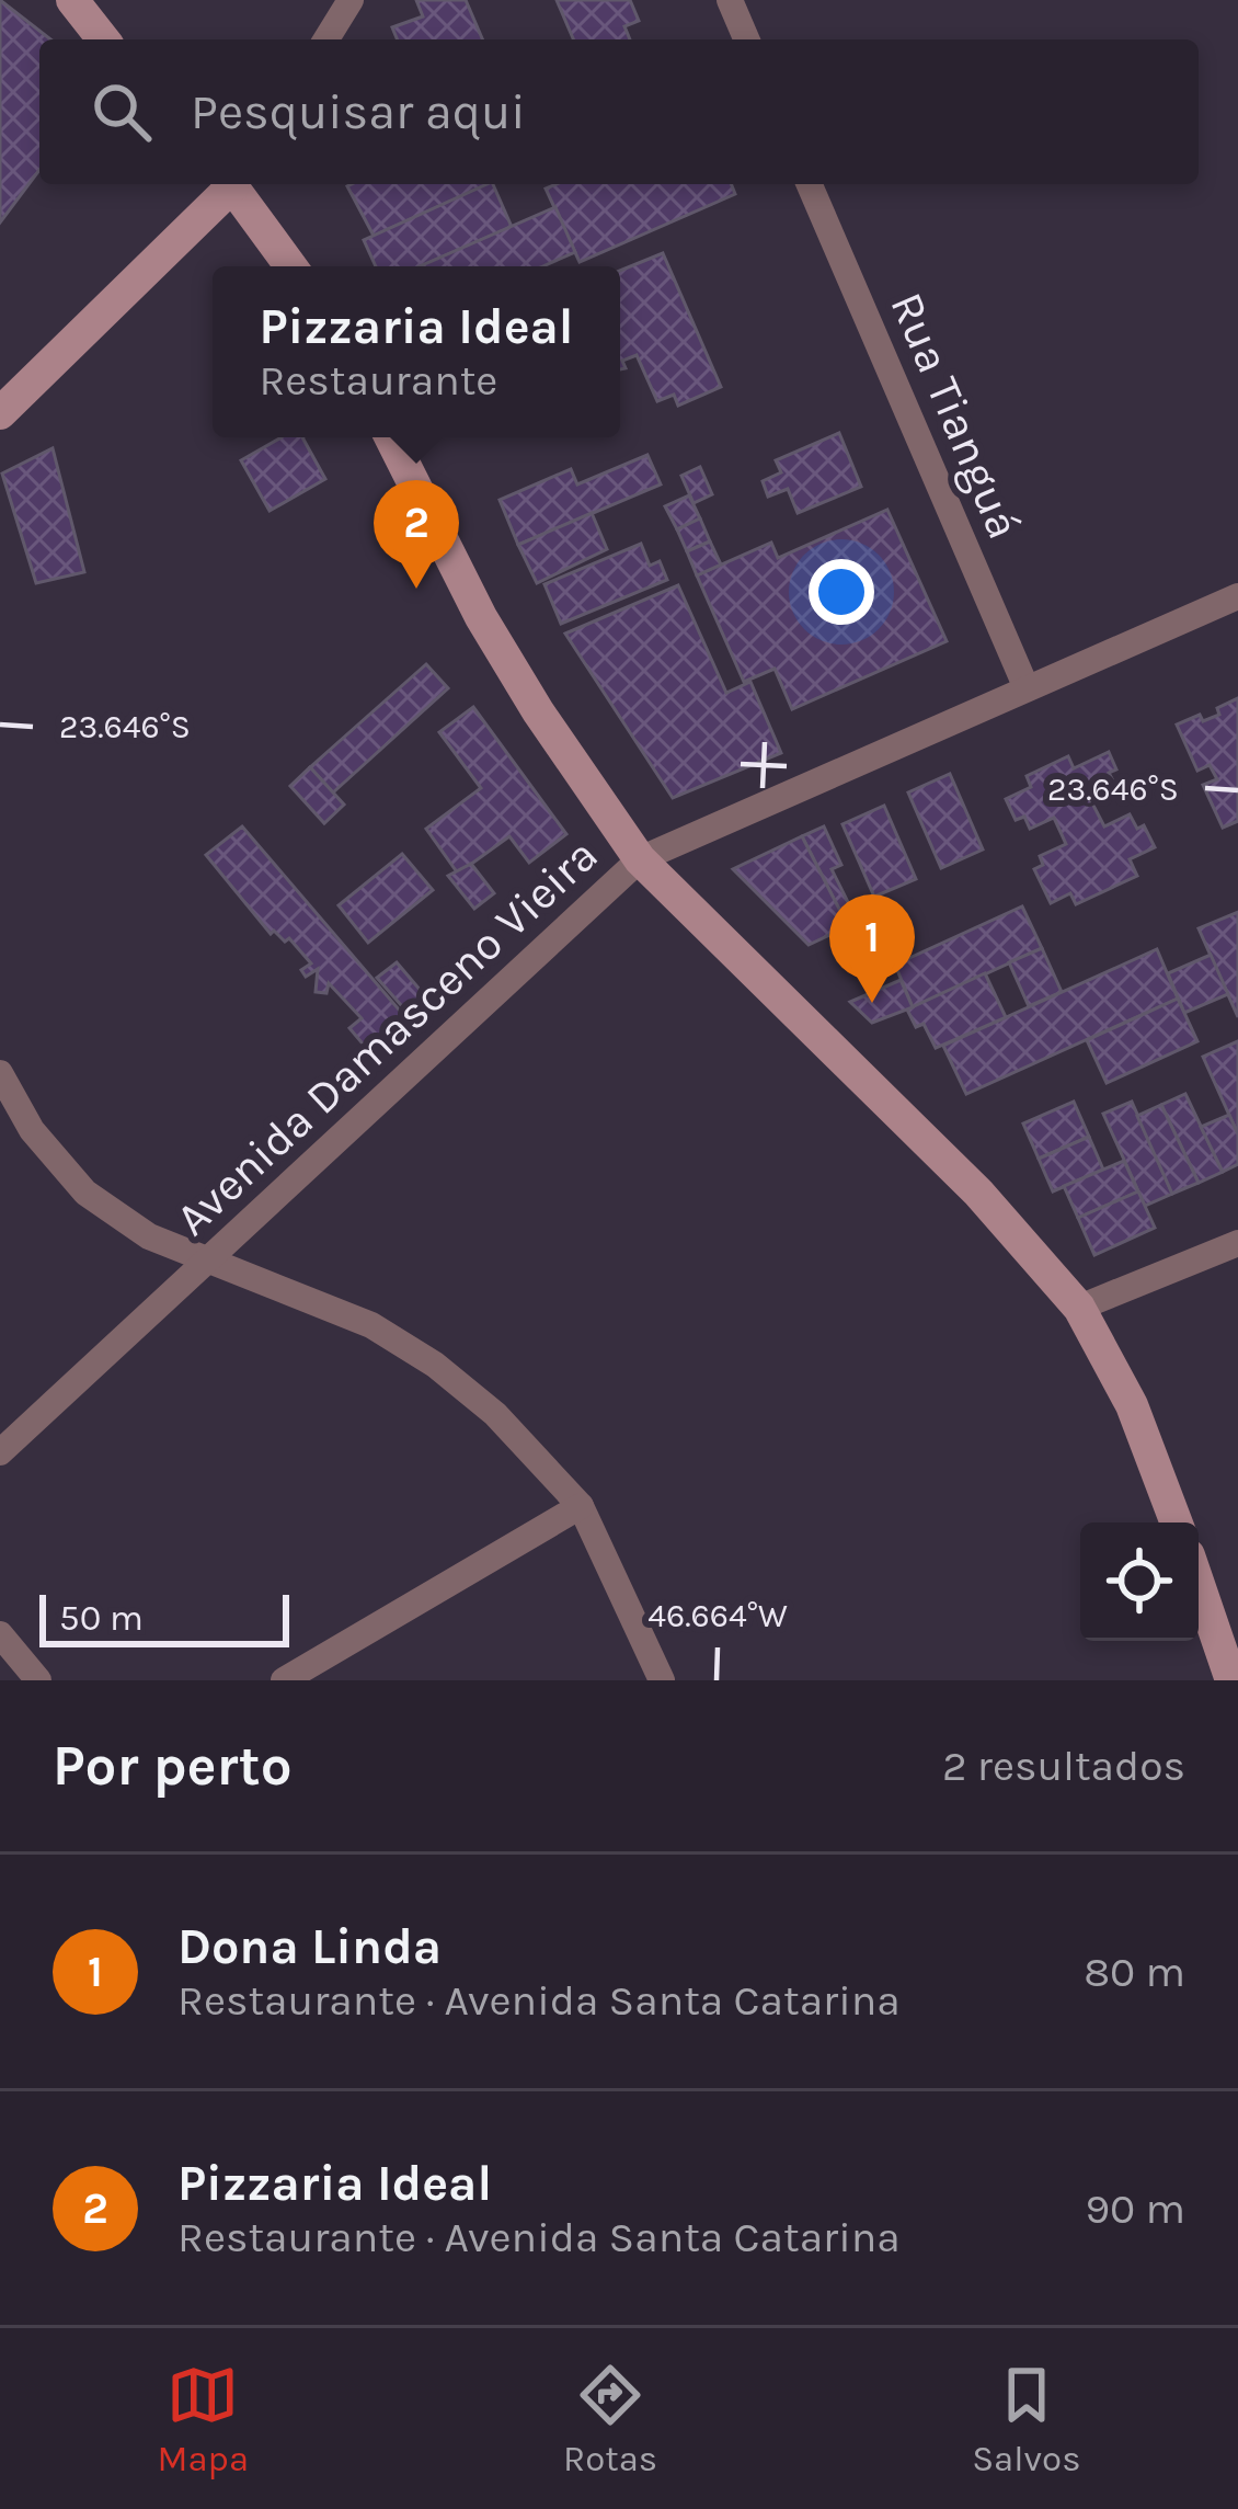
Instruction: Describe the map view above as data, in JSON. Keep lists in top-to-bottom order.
{
  "streets": {
    "street": ["Rua Tianguá", "Avenida Damasceno Vieira"]
  },
  "crossings": [
    ["Rua Tianguá", "Avenida Damasceno Vieira"]
  ],
  "scale_bar": "50 m",
  "page": {
    "search": "Pesquisar aqui",
    "popup": ["Pizzaria Ideal", "Restaurante"],
    "pins": ["2", "1"],
    "scale": "50 m",
    "heading": ["Por perto", "2 resultados"],
    "list": [
      {
        "mark": "1",
        "name": "Dona Linda",
        "note": "Restaurante · Avenida Santa Catarina",
        "value": "80 m"
      },
      {
        "mark": "2",
        "name": "Pizzaria Ideal",
        "note": "Restaurante · Avenida Santa Catarina",
        "value": "90 m"
      }
    ],
    "nav": ["Mapa", "Rotas", "Salvos"]
  },
  "coordinates": ["23.646°S", "46.664°W"]
}
